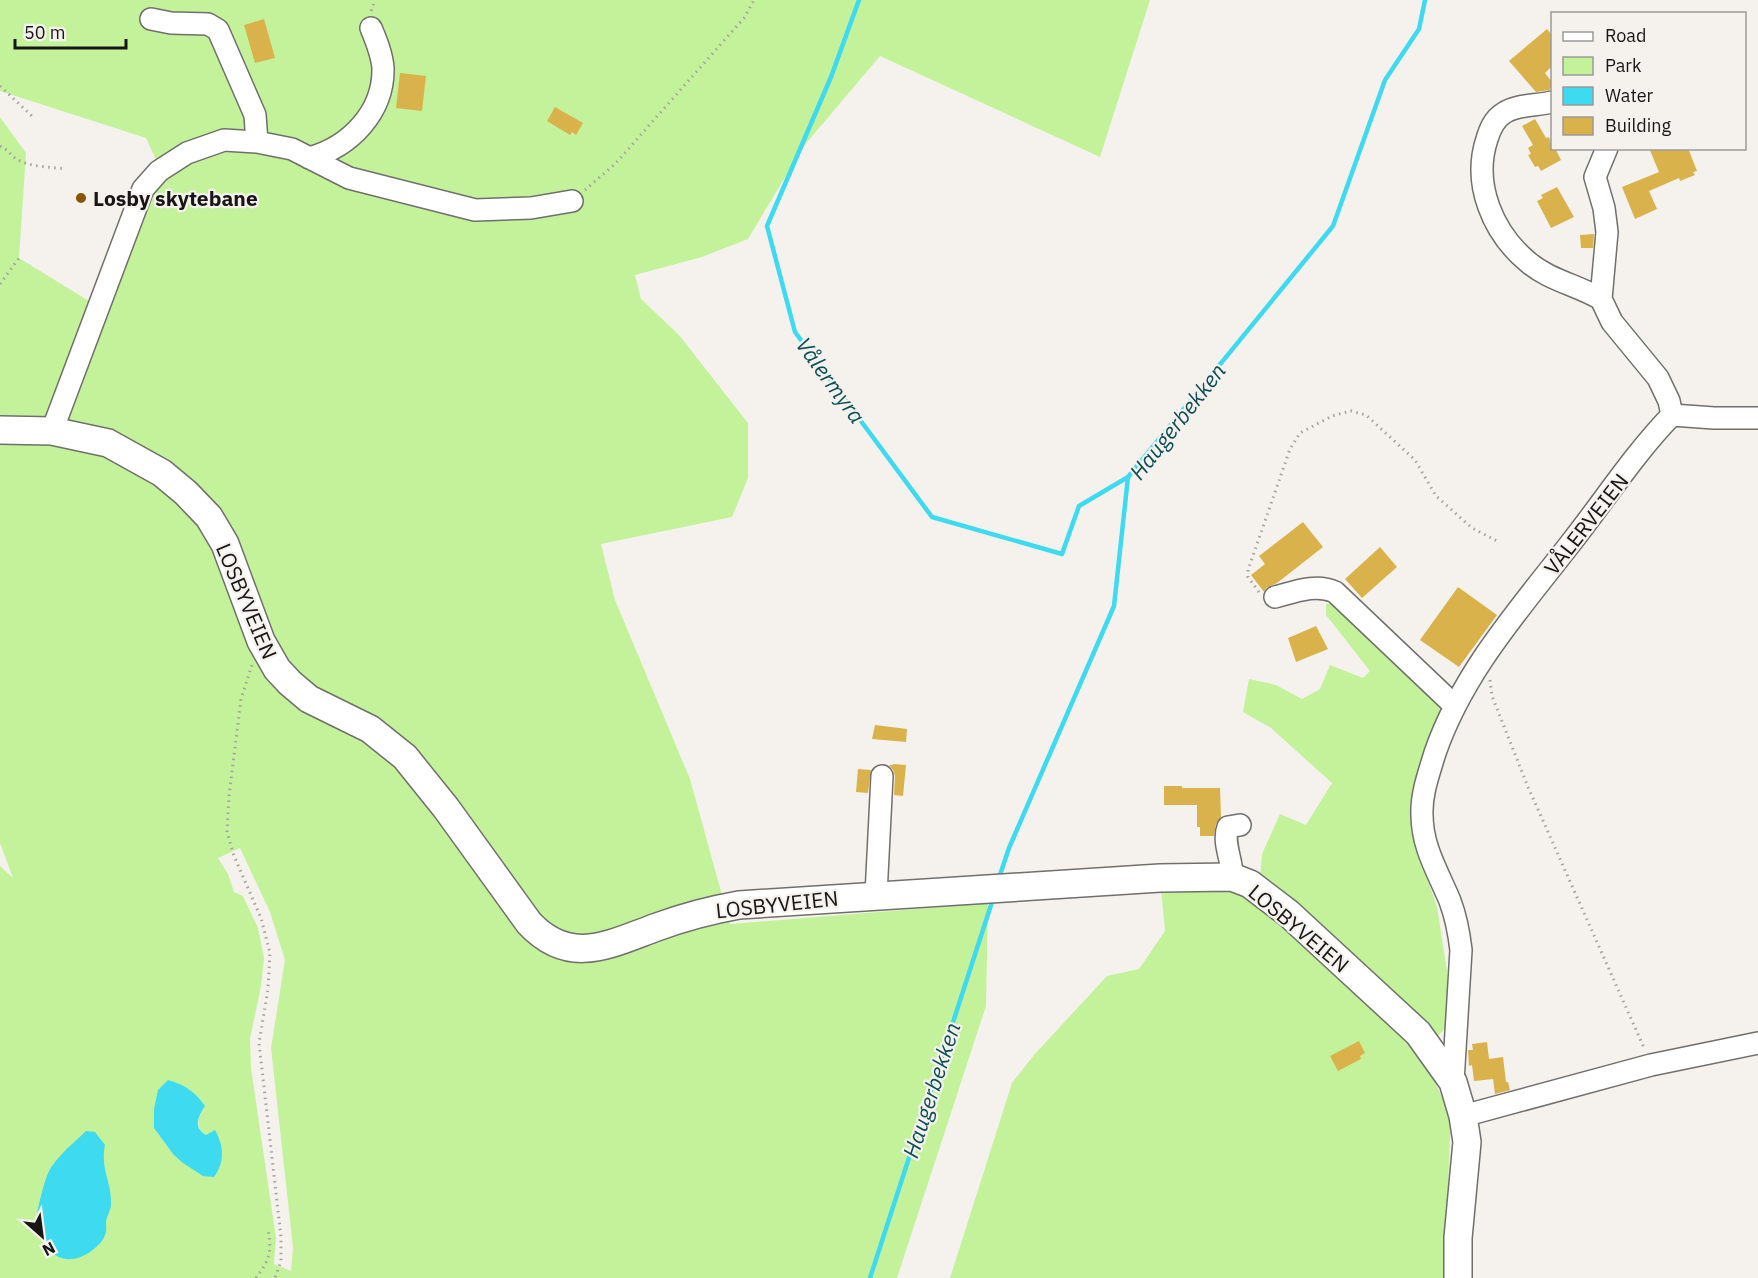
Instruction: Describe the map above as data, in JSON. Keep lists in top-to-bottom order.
{
  "streets": {
    "main road": ["LOSBYVEIEN"],
    "street": ["VÅLERVEIEN"]
  },
  "crossings": [
    ["VÅLERVEIEN", "LOSBYVEIEN"]
  ],
  "water": ["Vålermyra", "Haugerbekken"],
  "places": ["Losby skytebane"],
  "legend": [
    "Road",
    "Park",
    "Water",
    "Building"
  ],
  "scale_bar": "50 m",
  "north": "bottom right"
}
